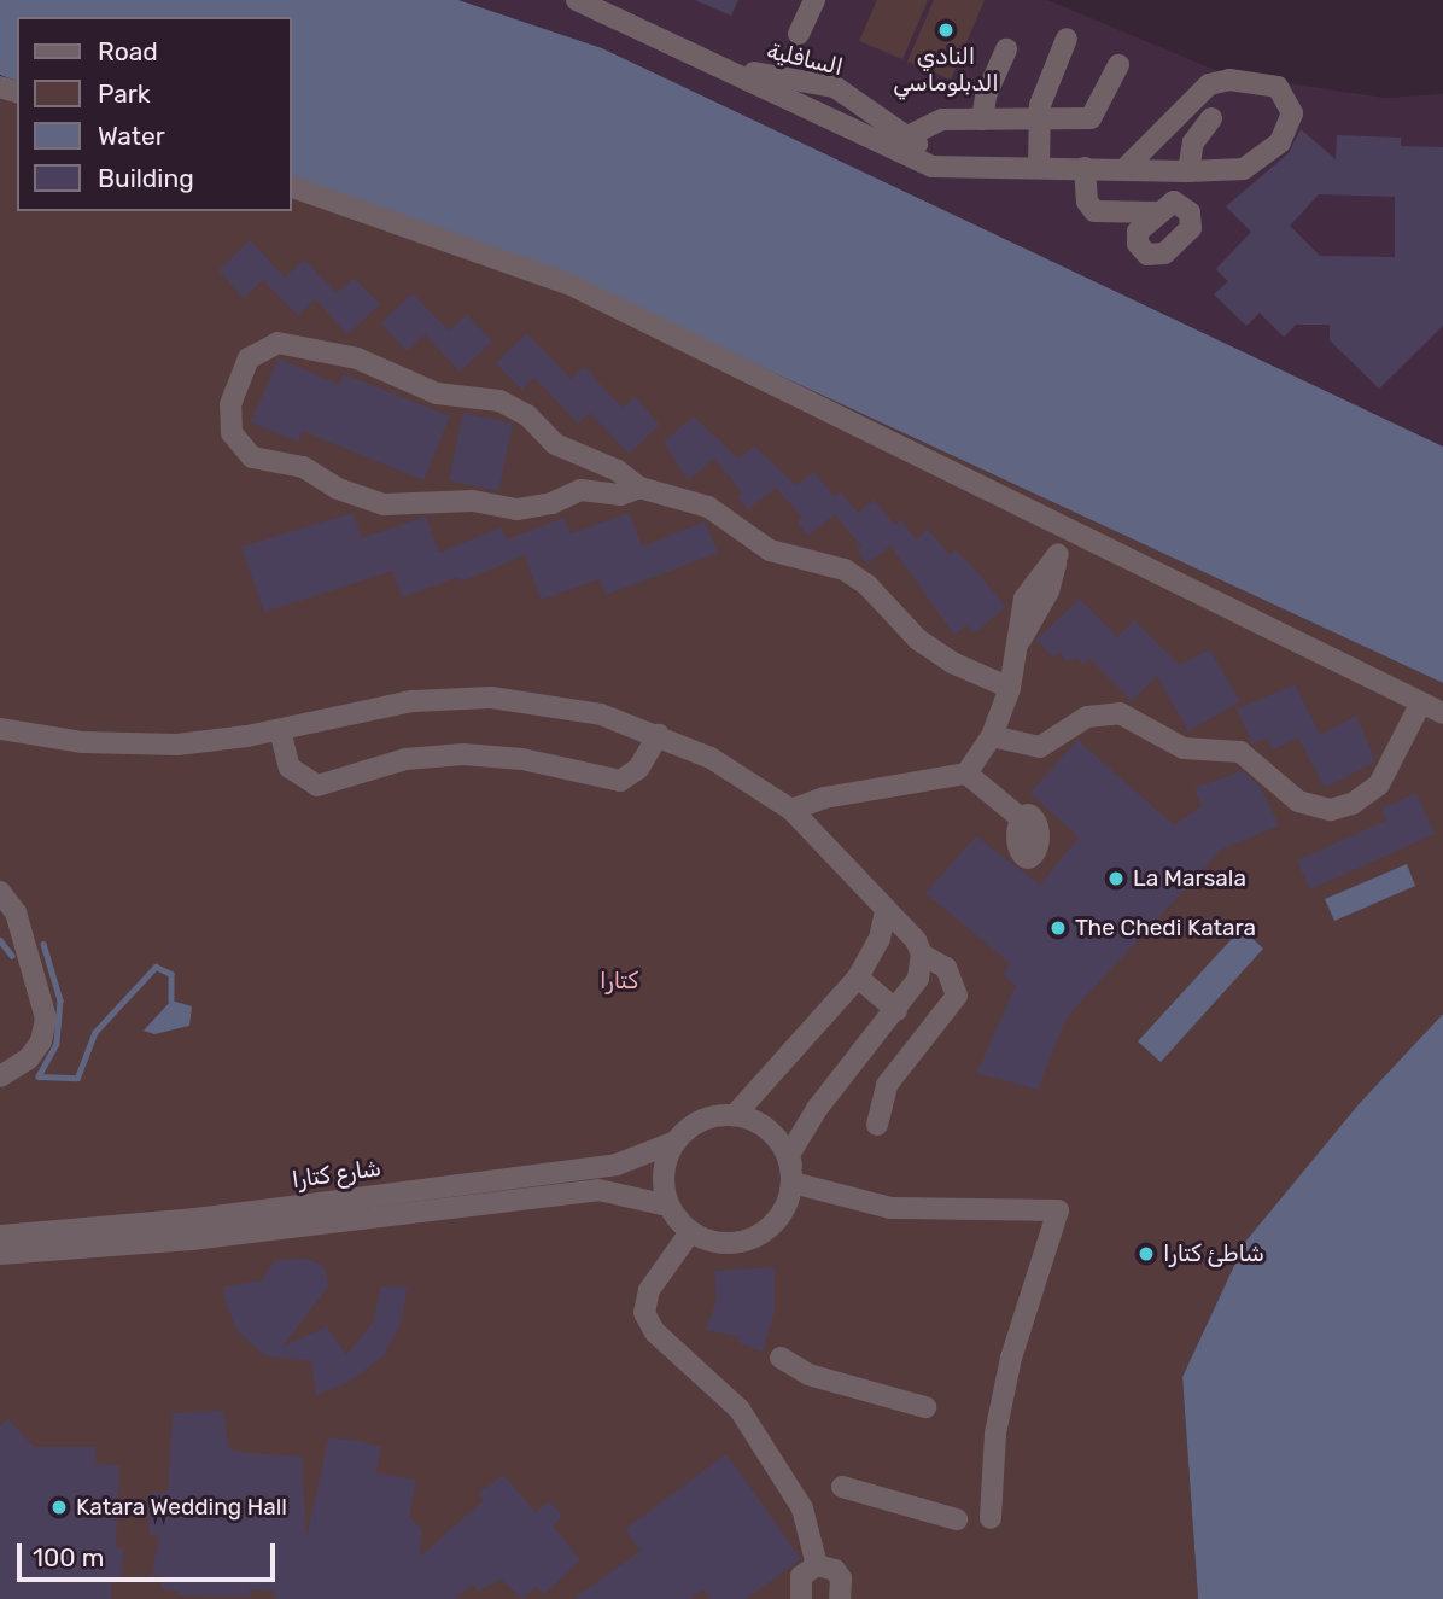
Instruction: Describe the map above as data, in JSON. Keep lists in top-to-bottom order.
{
  "streets": {
    "street": ["السافلية", "شارع كتارا"]
  },
  "parks": ["كتارا"],
  "places": [
    "النادي الدبلوماسي",
    "La Marsala",
    "The Chedi Katara",
    "شاطئ كتارا",
    "Katara Wedding Hall"
  ],
  "legend": [
    "Road",
    "Park",
    "Water",
    "Building"
  ],
  "scale_bar": "100 m"
}
